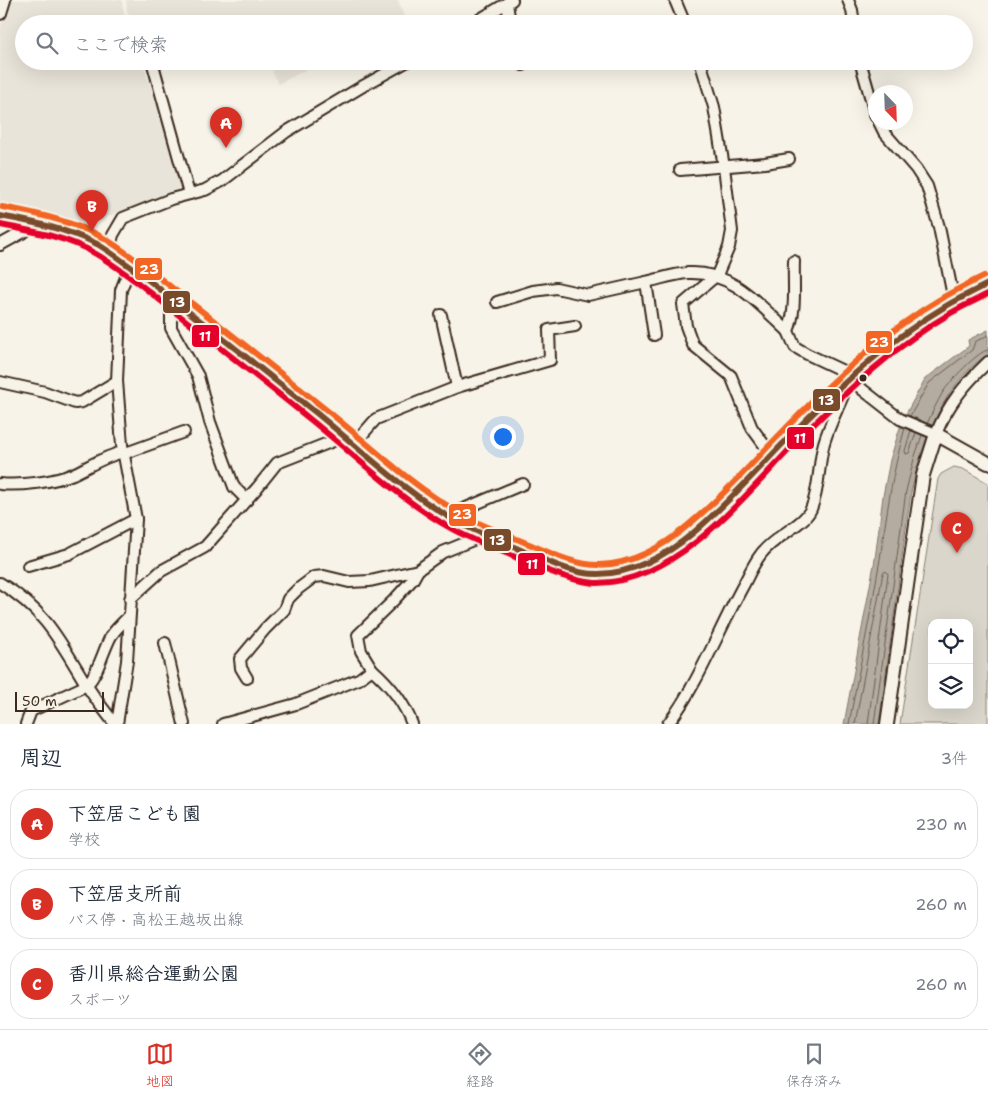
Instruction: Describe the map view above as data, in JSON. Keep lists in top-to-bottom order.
{
  "lines": ["transit line 23", "transit line 13", "transit line 11"],
  "scale_bar": "50 m",
  "north": "bottom right",
  "page": {
    "search": "ここで検索",
    "pins": ["A", "B", "C"],
    "scale": "50 m",
    "heading": ["周辺", "3件"],
    "list": [
      {
        "mark": "A",
        "name": "下笠居こども園",
        "note": "学校",
        "value": "230 m"
      },
      {
        "mark": "B",
        "name": "下笠居支所前",
        "note": "バス停 · 高松王越坂出線",
        "value": "260 m"
      },
      {
        "mark": "C",
        "name": "香川県総合運動公園",
        "note": "スポーツ",
        "value": "260 m"
      }
    ],
    "nav": ["地図", "経路", "保存済み"]
  }
}
